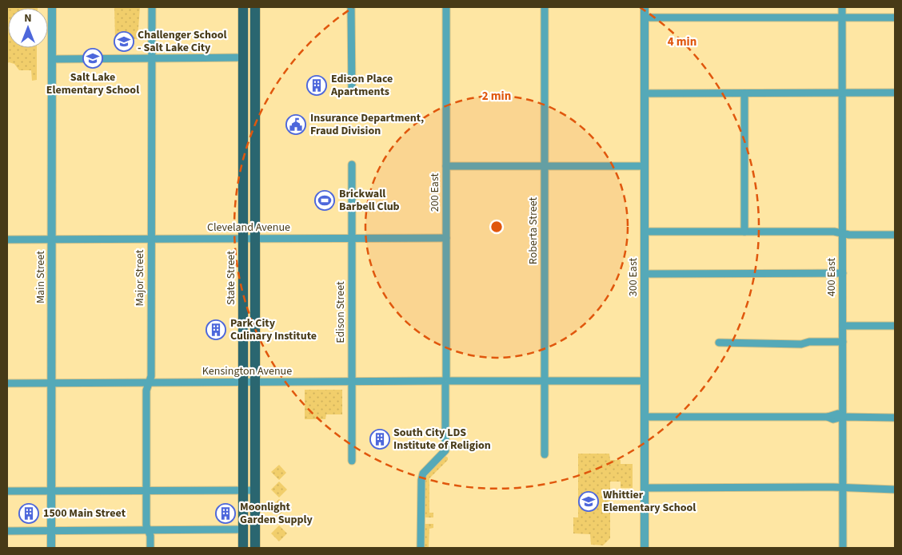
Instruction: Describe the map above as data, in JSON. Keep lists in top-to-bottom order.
{
  "streets": {
    "main road": ["State Street"],
    "street": [
      "200 East",
      "Cleveland Avenue",
      "Roberta Street",
      "Main Street",
      "300 East",
      "400 East",
      "Major Street",
      "Edison Street",
      "Kensington Avenue"
    ]
  },
  "crossings": [
    ["200 East", "Cleveland Avenue"],
    ["200 East", "Kensington Avenue"],
    ["Cleveland Avenue", "Main Street"],
    ["Cleveland Avenue", "Major Street"],
    ["Cleveland Avenue", "State Street"],
    ["Cleveland Avenue", "Edison Street"],
    ["Roberta Street", "Kensington Avenue"],
    ["Main Street", "Kensington Avenue"],
    ["300 East", "Kensington Avenue"],
    ["Major Street", "Kensington Avenue"],
    ["State Street", "Kensington Avenue"],
    ["Edison Street", "Kensington Avenue"]
  ],
  "places": {
    "school or university": ["Challenger School - Salt Lake City", "Salt Lake Elementary School", "Whittier Elementary School"],
    "building": [
      "Edison Place Apartments",
      "Park City Culinary Institute",
      "South City LDS Institute of Religion",
      "1500 Main Street",
      "Moonlight Garden Supply"
    ],
    "public building": ["Insurance Department, Fraud Division"],
    "sports": ["Brickwall Barbell Club"]
  },
  "north": "top",
  "rings": ["4 min", "2 min"]
}
